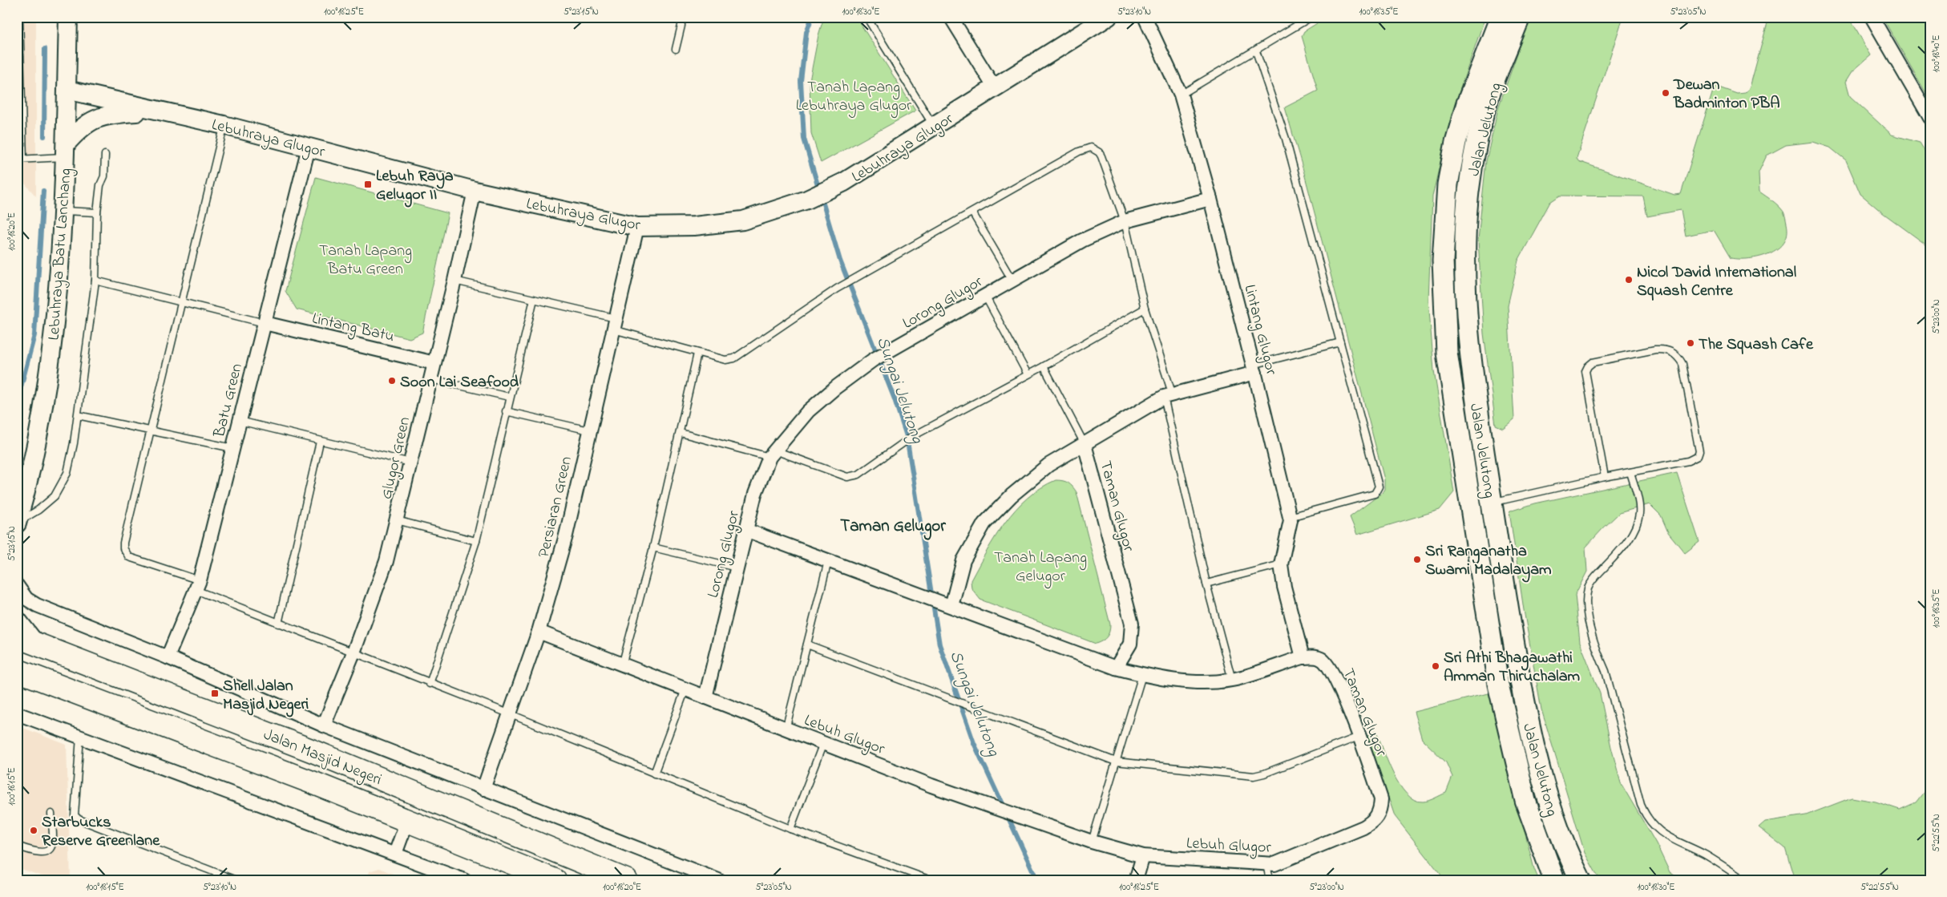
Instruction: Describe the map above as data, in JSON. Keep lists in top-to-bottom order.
{
  "streets": {
    "highway": ["Jalan Masjid Negeri"],
    "main road": ["Jalan Jelutong"],
    "street": [
      "Lebuhraya Glugor",
      "Lebuhraya Batu Lanchang",
      "Lorong Glugor",
      "Lintang Batu",
      "Lintang Glugor",
      "Batu Green",
      "Glugor Green",
      "Taman Glugor",
      "Persiaran Green",
      "Lebuh Glugor"
    ]
  },
  "crossings": [
    ["Lebuhraya Glugor", "Lebuhraya Batu Lanchang"],
    ["Lebuhraya Glugor", "Batu Green"],
    ["Lebuhraya Glugor", "Glugor Green"],
    ["Lebuhraya Glugor", "Persiaran Green"],
    ["Lorong Glugor", "Lintang Glugor"],
    ["Lorong Glugor", "Taman Glugor"],
    ["Lorong Glugor", "Lebuh Glugor"],
    ["Lintang Batu", "Batu Green"],
    ["Lintang Batu", "Glugor Green"],
    ["Lintang Glugor", "Taman Glugor"],
    ["Taman Glugor", "Lebuh Glugor"],
    ["Persiaran Green", "Lebuh Glugor"]
  ],
  "districts": ["Taman Gelugor"],
  "water": ["Sungai Jelutong"],
  "parks": ["Tanah Lapang Lebuhraya Glugor", "Tanah Lapang Batu Green", "Tanah Lapang Gelugor"],
  "places": {
    "other": [
      "Dewan Badminton PBA",
      "Nicol David International Squash Centre",
      "The Squash Cafe",
      "Soon Lai Seafood",
      "Sri Ranganatha Swami Madalayam",
      "Sri Athi Bhagawathi Amman Thiruchalam",
      "Starbucks Reserve Greenlane"
    ],
    "transit": ["Lebuh Raya Gelugor II", "Shell Jalan Masjid Negeri"]
  },
  "coordinates": [
    "100°18'25\"E",
    "5°23'15\"N",
    "100°18'30\"E",
    "5°23'10\"N",
    "100°18'35\"E",
    "5°23'05\"N",
    "100°18'40\"E",
    "100°18'20\"E",
    "5°23'00\"N",
    "100°18'15\"E",
    "5°22'55\"N"
  ]
}
